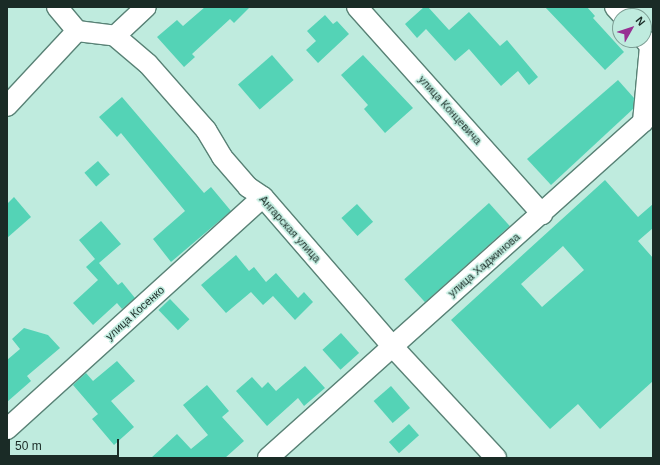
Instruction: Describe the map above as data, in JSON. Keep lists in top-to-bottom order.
{
  "streets": {
    "street": [
      "улица Концевича",
      "Ангарская улица",
      "улица Хаджинова",
      "улица Косенко"
    ]
  },
  "crossings": [
    ["улица Концевича", "улица Хаджинова"],
    ["Ангарская улица", "улица Хаджинова"],
    ["Ангарская улица", "улица Косенко"]
  ],
  "scale_bar": "50 m",
  "north": "top right"
}
